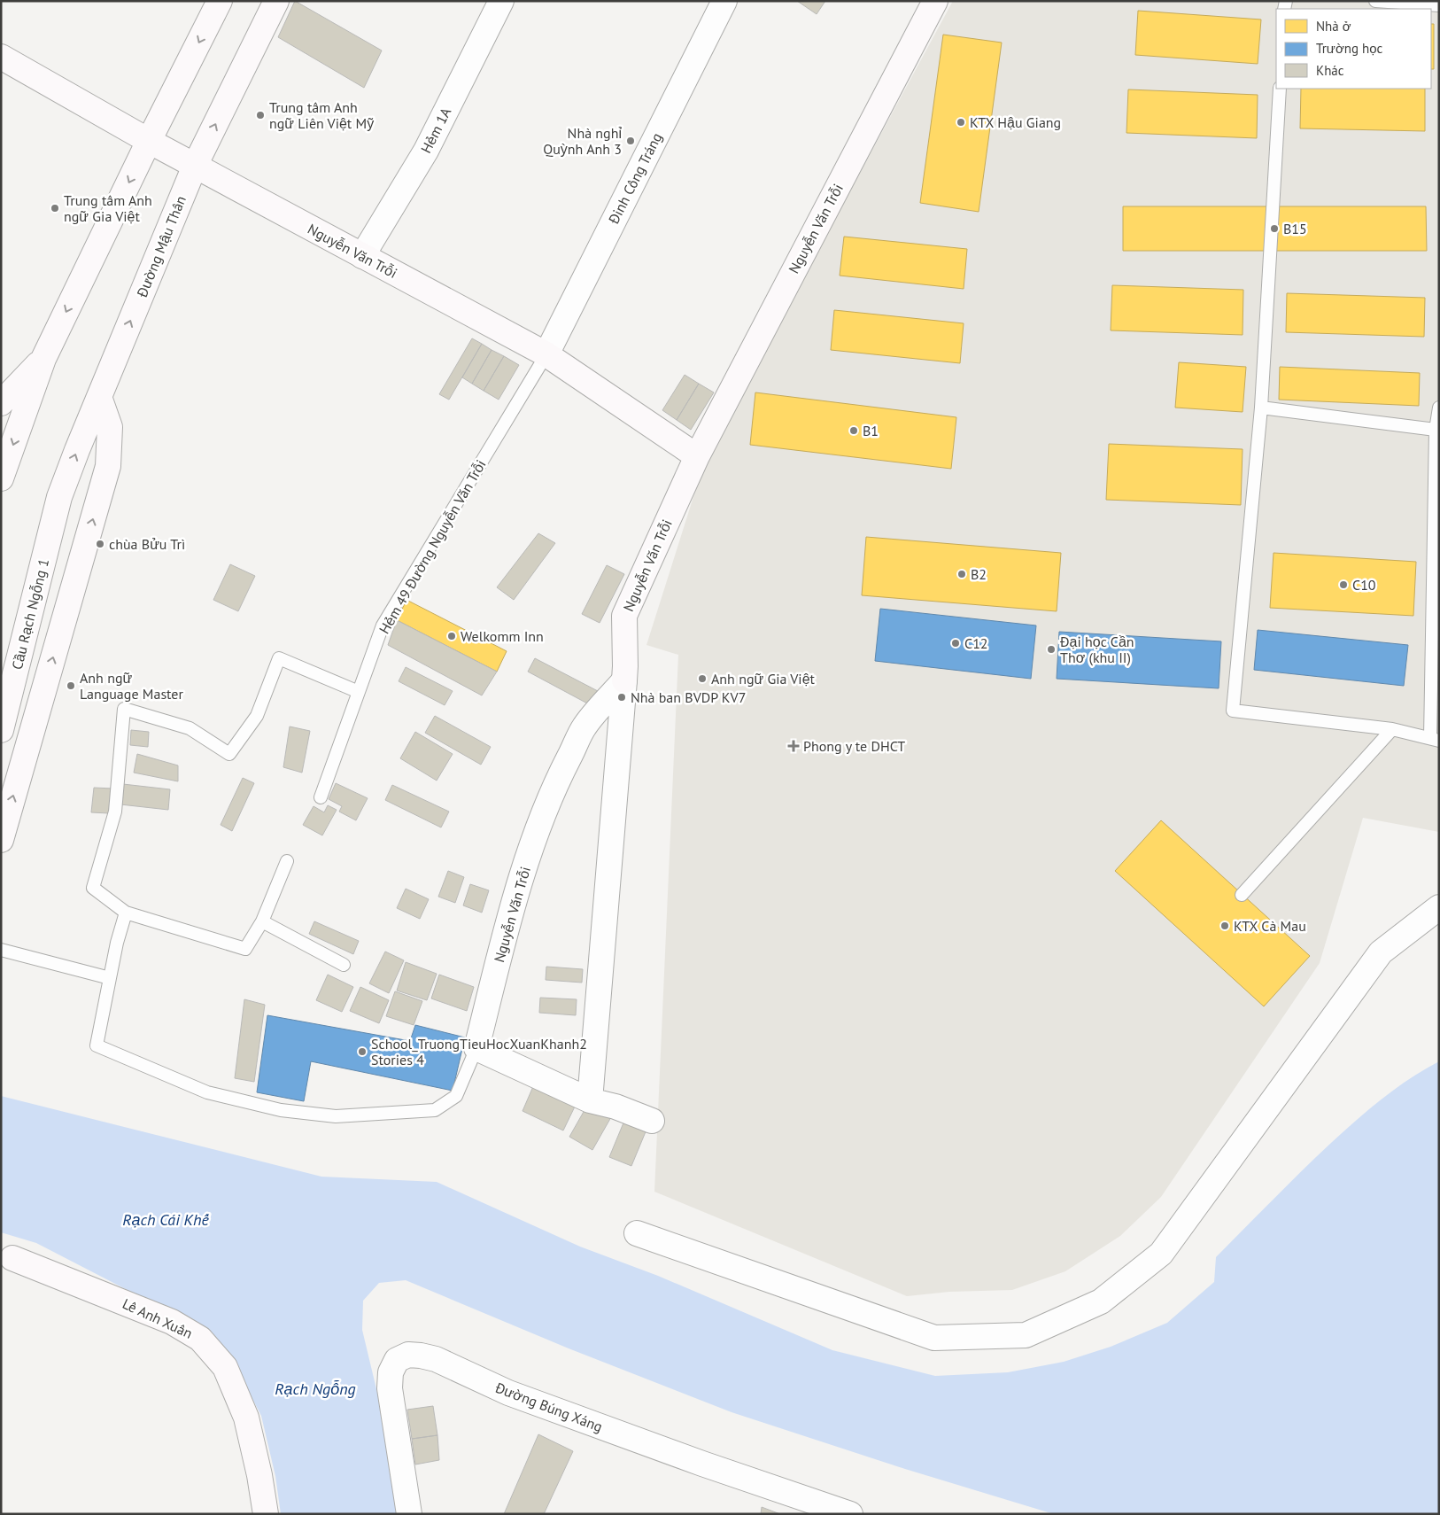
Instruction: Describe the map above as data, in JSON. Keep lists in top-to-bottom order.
{
  "streets": {
    "street": [
      "Hẻm 1A",
      "Đinh Công Tráng",
      "Nguyễn Văn Trỗi",
      "Đường Mậu Thân",
      "Cầu Rạch Ngỗng 1",
      "Lê Anh Xuân",
      "Đường Búng Xáng"
    ],
    "lane": ["Hẻm 49 Đường Nguyễn Văn Trỗi"]
  },
  "crossings": [
    ["Hẻm 1A", "Nguyễn Văn Trỗi"],
    ["Đinh Công Tráng", "Nguyễn Văn Trỗi"],
    ["Đinh Công Tráng", "Hẻm 49 Đường Nguyễn Văn Trỗi"],
    ["Nguyễn Văn Trỗi", "Đường Mậu Thân"],
    ["Nguyễn Văn Trỗi", "Hẻm 49 Đường Nguyễn Văn Trỗi"],
    ["Đường Mậu Thân", "Cầu Rạch Ngỗng 1"]
  ],
  "water": ["Rạch Cái Khế", "Rạch Ngỗng"],
  "places": {
    "other": [
      "Trung tâm Anh ngữ Liên Việt Mỹ",
      "KTX Hậu Giang",
      "Nhà nghỉ Quỳnh Anh 3",
      "Trung tâm Anh ngữ Gia Việt",
      "B15",
      "B1",
      "chùa Bửu Trì",
      "B2",
      "C10",
      "Welkomm Inn",
      "C12",
      "Đại học Cần Thơ (khu II)",
      "Anh ngữ Gia Việt",
      "Anh ngữ Language Master",
      "Nhà ban BVDP KV7",
      "KTX Cà Mau",
      "School_TruongTieuHocXuanKhanh2 Stories 4"
    ],
    "health": ["Phong y te DHCT"]
  },
  "legend": ["Nhà ở", "Trường học", "Khác"]
}
